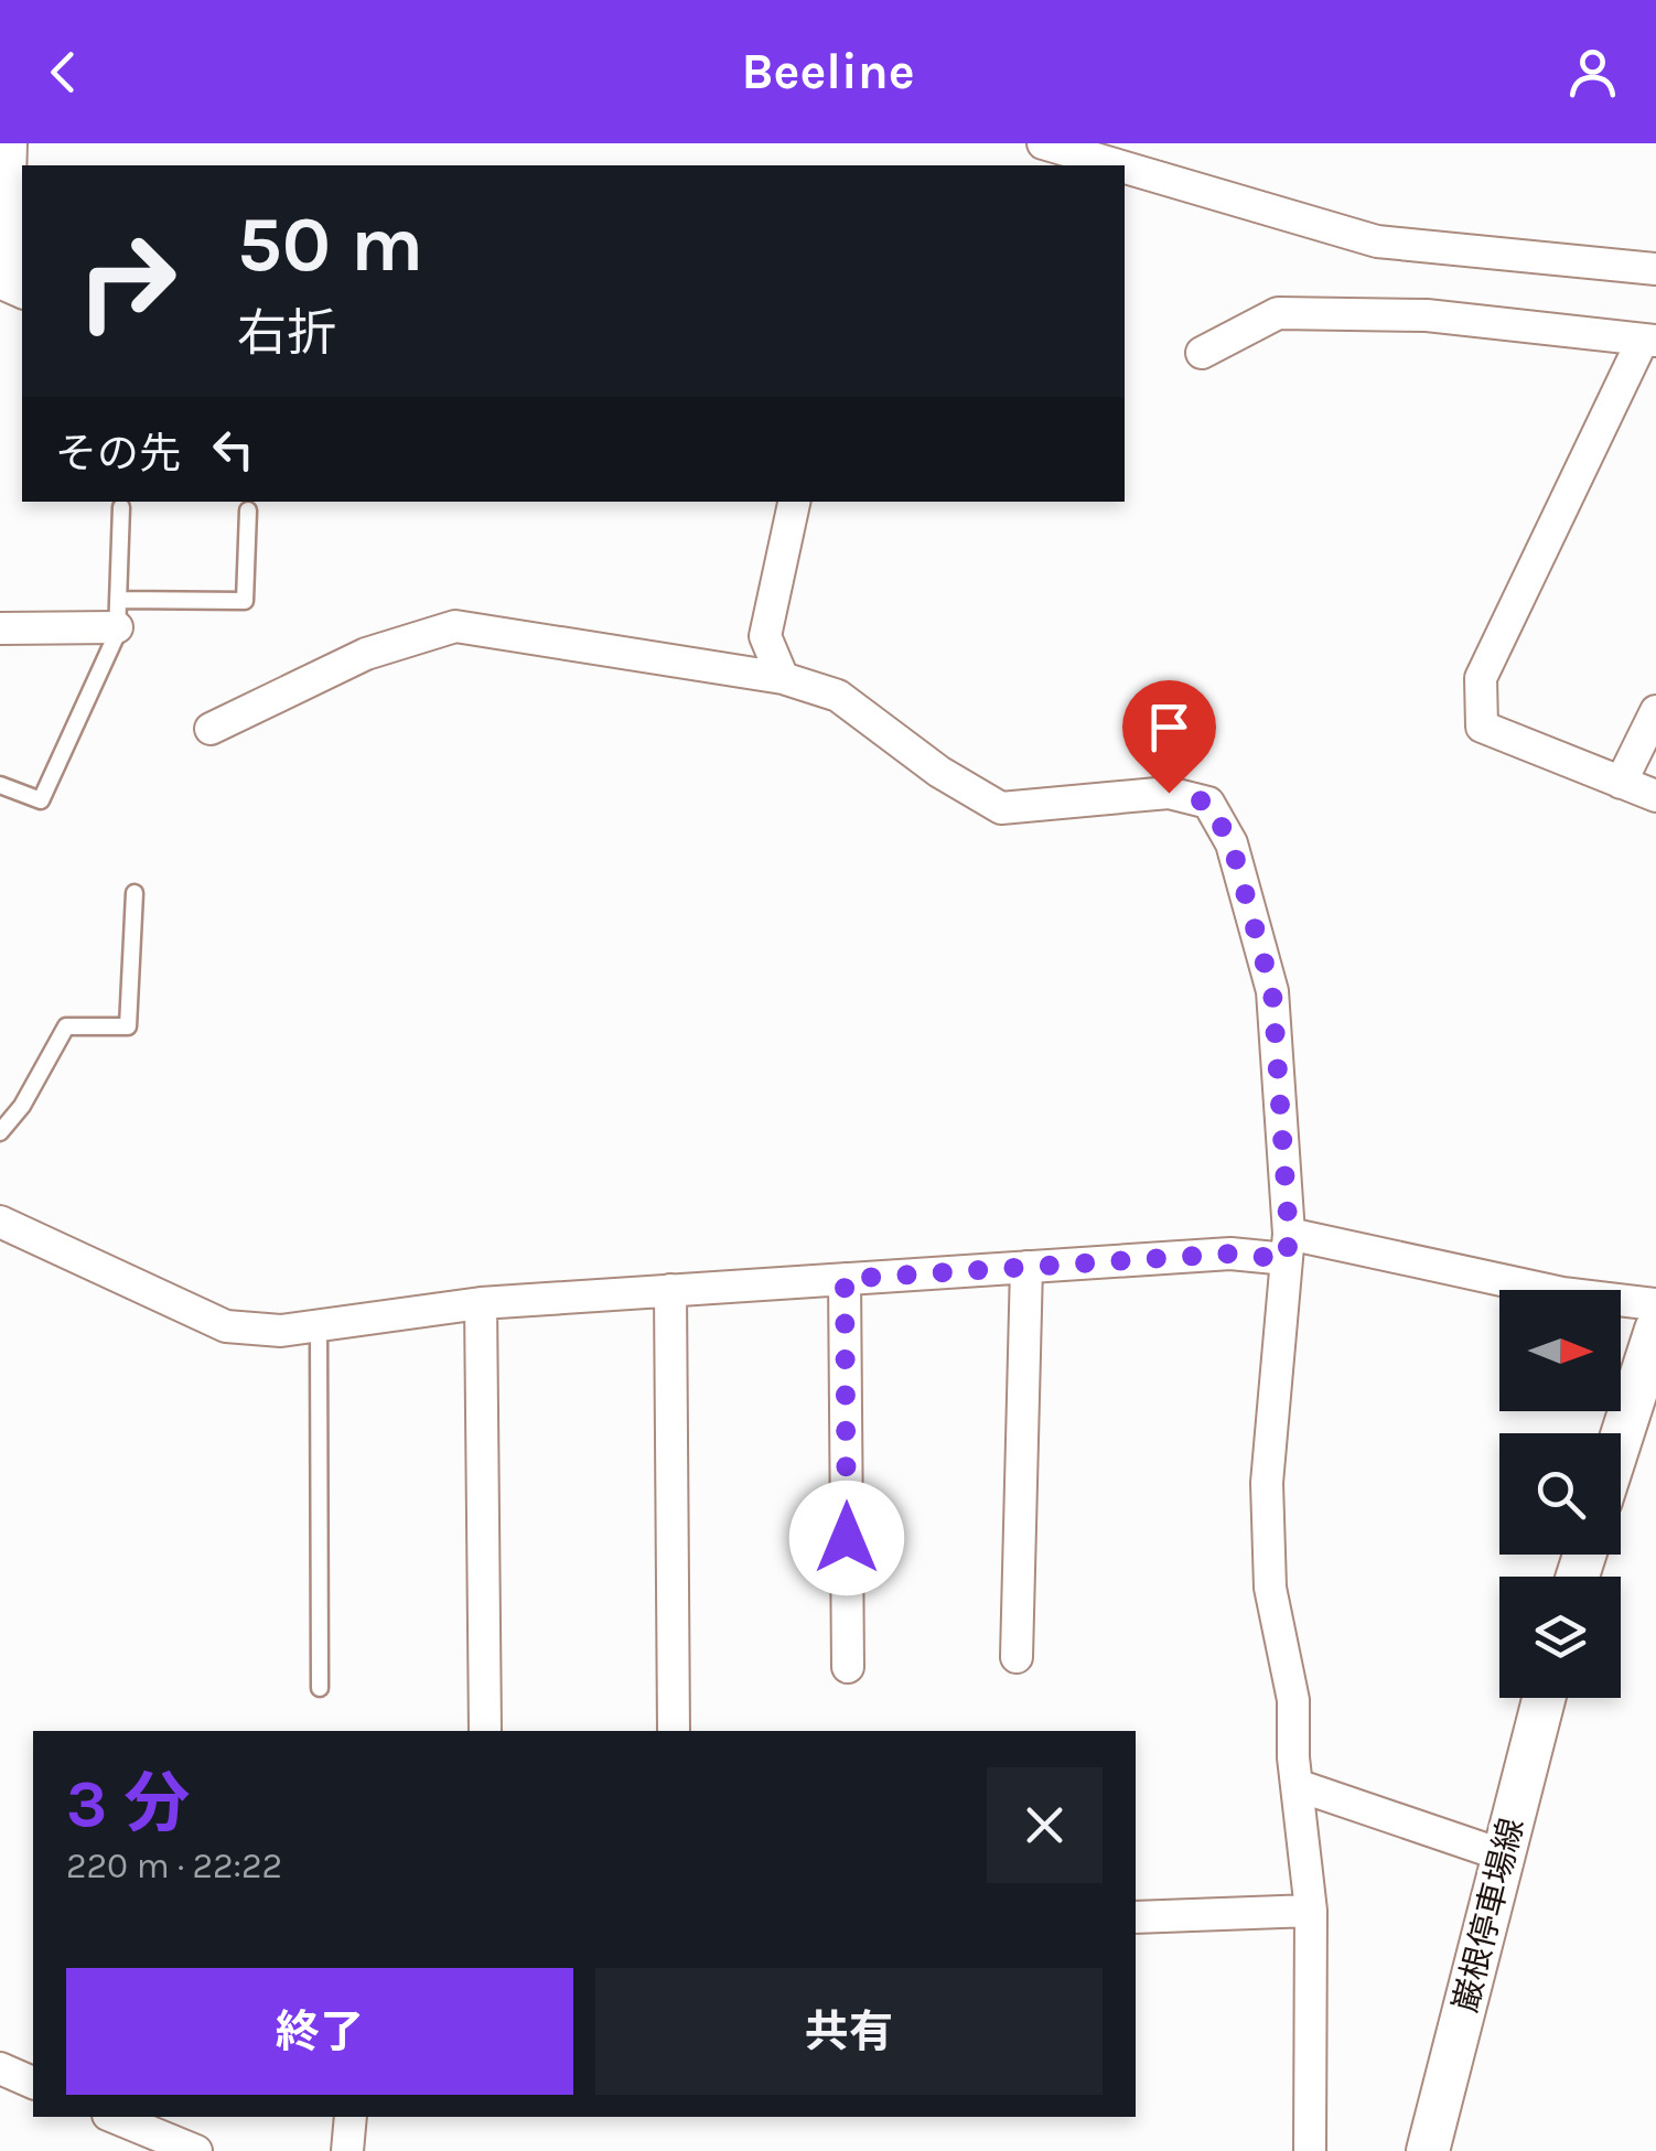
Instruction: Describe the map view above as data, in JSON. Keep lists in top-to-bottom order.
{
  "streets": {
    "main road": ["巌根停車場線"]
  },
  "north": "right",
  "page": {
    "header": "Beeline",
    "turn": ["50 m", "右折"],
    "then": "その先",
    "heading": ["3 分", "220 m · 22:22"],
    "buttons": ["終了", "共有"]
  }
}
